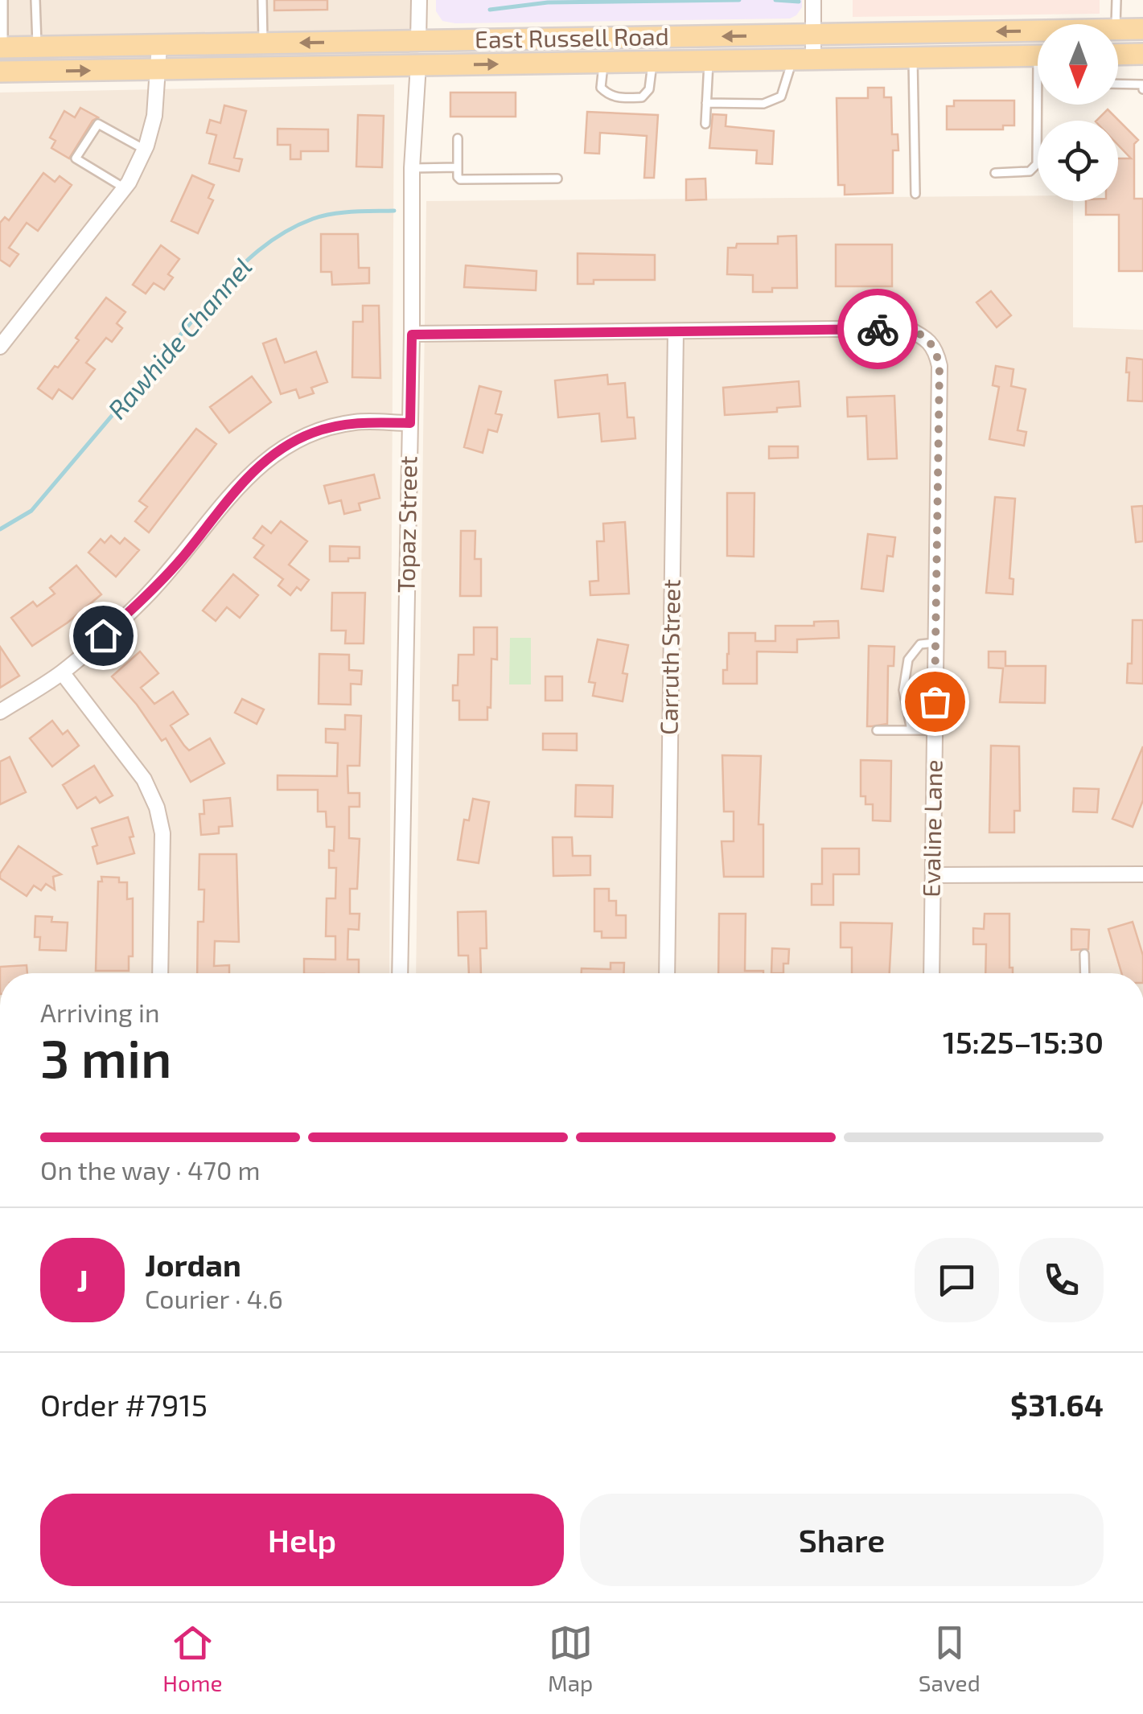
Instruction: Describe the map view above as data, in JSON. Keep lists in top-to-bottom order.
{
  "streets": {
    "main road": ["East Russell Road"],
    "street": ["Topaz Street", "Carruth Street", "Evaline Lane"]
  },
  "crossings": [
    ["East Russell Road", "Topaz Street"],
    ["Carruth Street", "Evaline Lane"]
  ],
  "water": ["Rawhide Channel"],
  "north": "bottom",
  "page": {
    "heading": ["3 min", "Arriving in", "15:25–15:30"],
    "panel": [
      "Jordan",
      "Courier · 4.6",
      "Order #7915",
      "$31.64"
    ],
    "bar": "On the way · 470 m",
    "round": "J",
    "buttons": ["Help", "Share"],
    "tabs": ["Home", "Map", "Saved"]
  }
}
